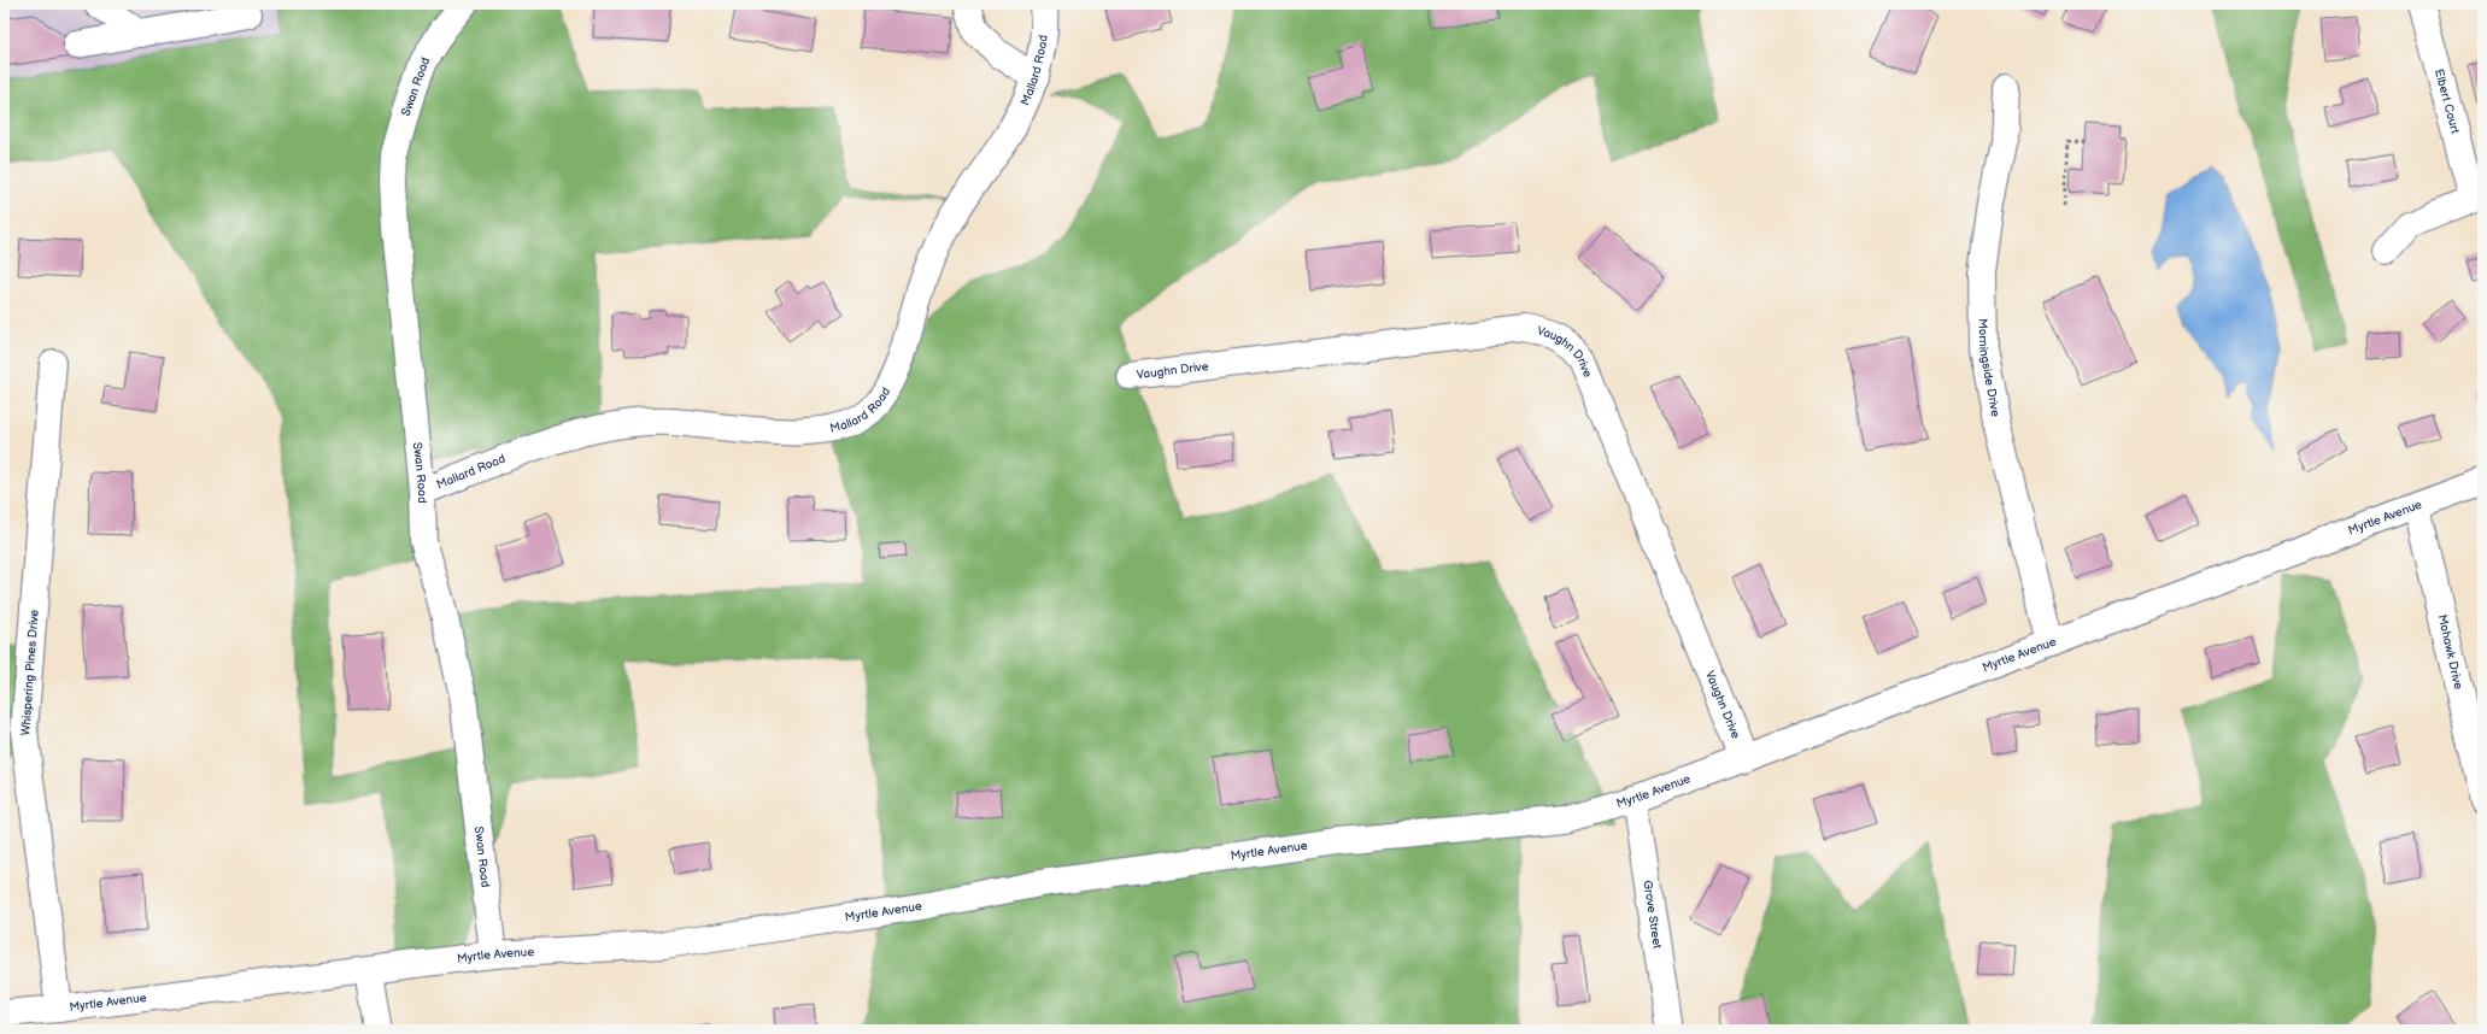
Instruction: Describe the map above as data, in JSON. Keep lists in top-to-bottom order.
{
  "streets": {
    "street": [
      "Mallard Road",
      "Swan Road",
      "Elbert Court",
      "Vaughn Drive",
      "Morningside Drive",
      "Myrtle Avenue",
      "Mohawk Drive",
      "Whispering Pines Drive",
      "Grove Street"
    ]
  },
  "crossings": [
    ["Mallard Road", "Swan Road"],
    ["Swan Road", "Myrtle Avenue"],
    ["Vaughn Drive", "Myrtle Avenue"],
    ["Morningside Drive", "Myrtle Avenue"],
    ["Myrtle Avenue", "Mohawk Drive"],
    ["Myrtle Avenue", "Whispering Pines Drive"],
    ["Myrtle Avenue", "Grove Street"]
  ]
}
